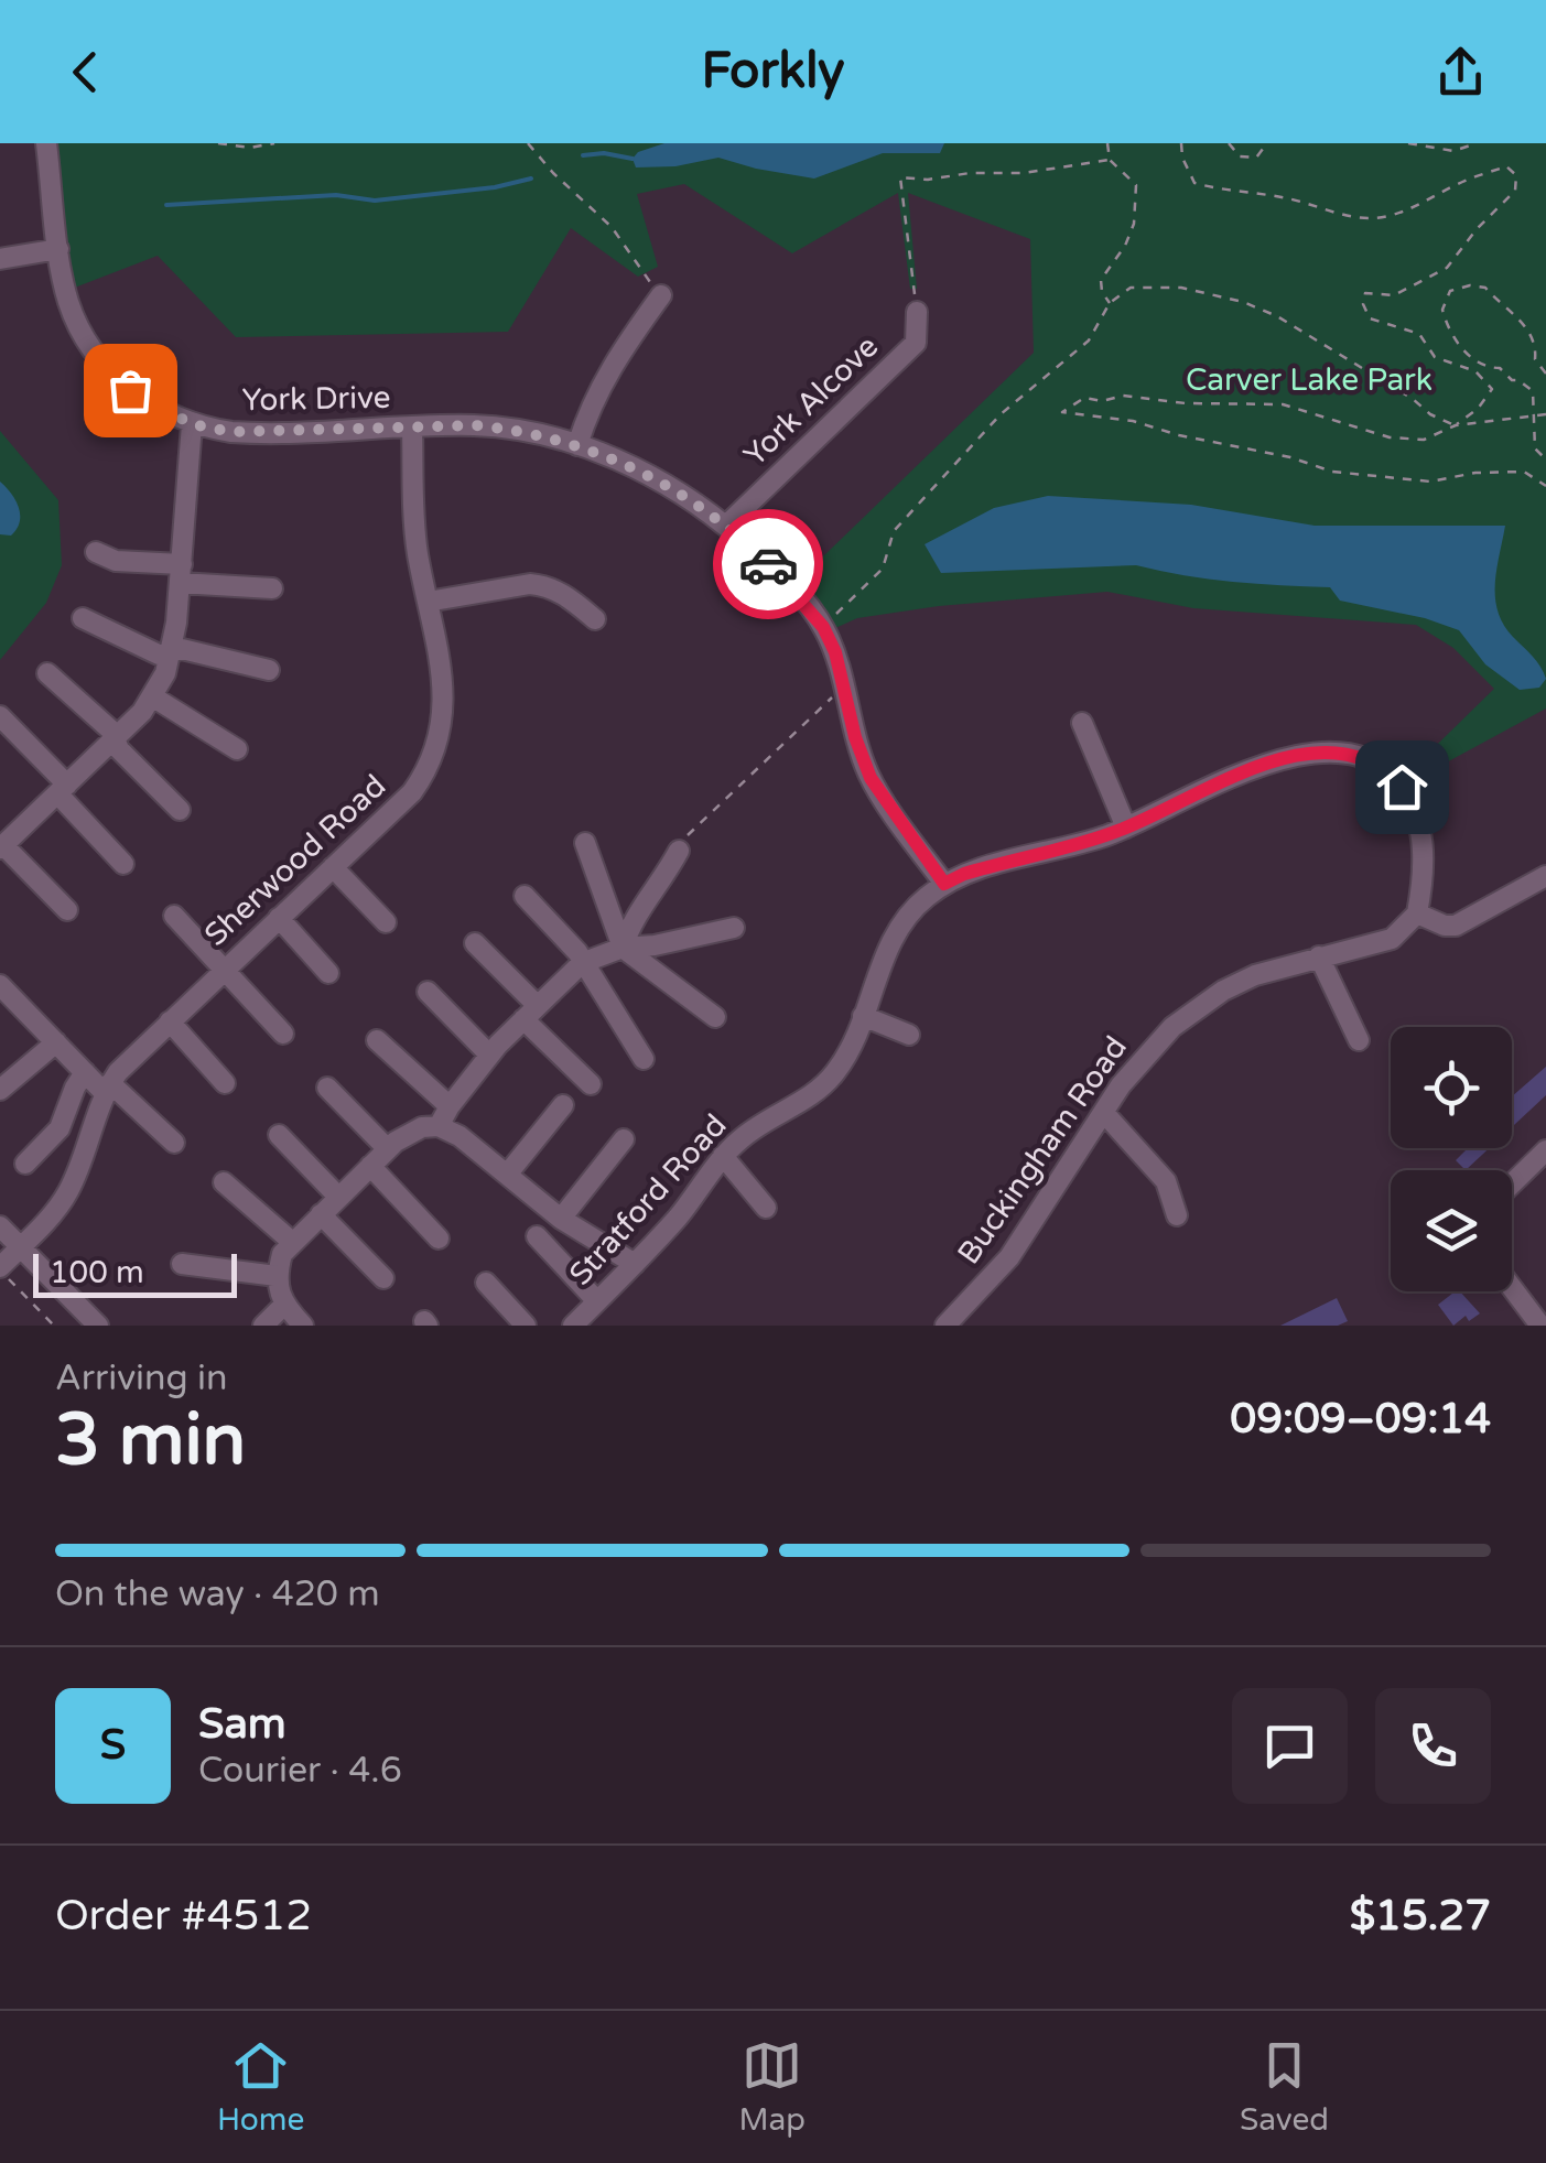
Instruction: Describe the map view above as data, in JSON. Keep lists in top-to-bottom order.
{
  "streets": {
    "street": [
      "York Drive",
      "York Alcove",
      "Sherwood Road",
      "Buckingham Road",
      "Stratford Road"
    ]
  },
  "crossings": [
    ["York Drive", "York Alcove"],
    ["York Drive", "Sherwood Road"],
    ["York Drive", "Stratford Road"],
    ["Buckingham Road", "Stratford Road"]
  ],
  "parks": ["Carver Lake Park"],
  "scale_bar": "100 m",
  "page": {
    "header": "Forkly",
    "scale": "100 m",
    "heading": ["3 min", "Arriving in", "09:09–09:14"],
    "panel": [
      "Sam",
      "Courier · 4.6",
      "Order #4512",
      "$15.27"
    ],
    "bar": "On the way · 420 m",
    "round": "S",
    "tabs": ["Home", "Map", "Saved"]
  }
}
